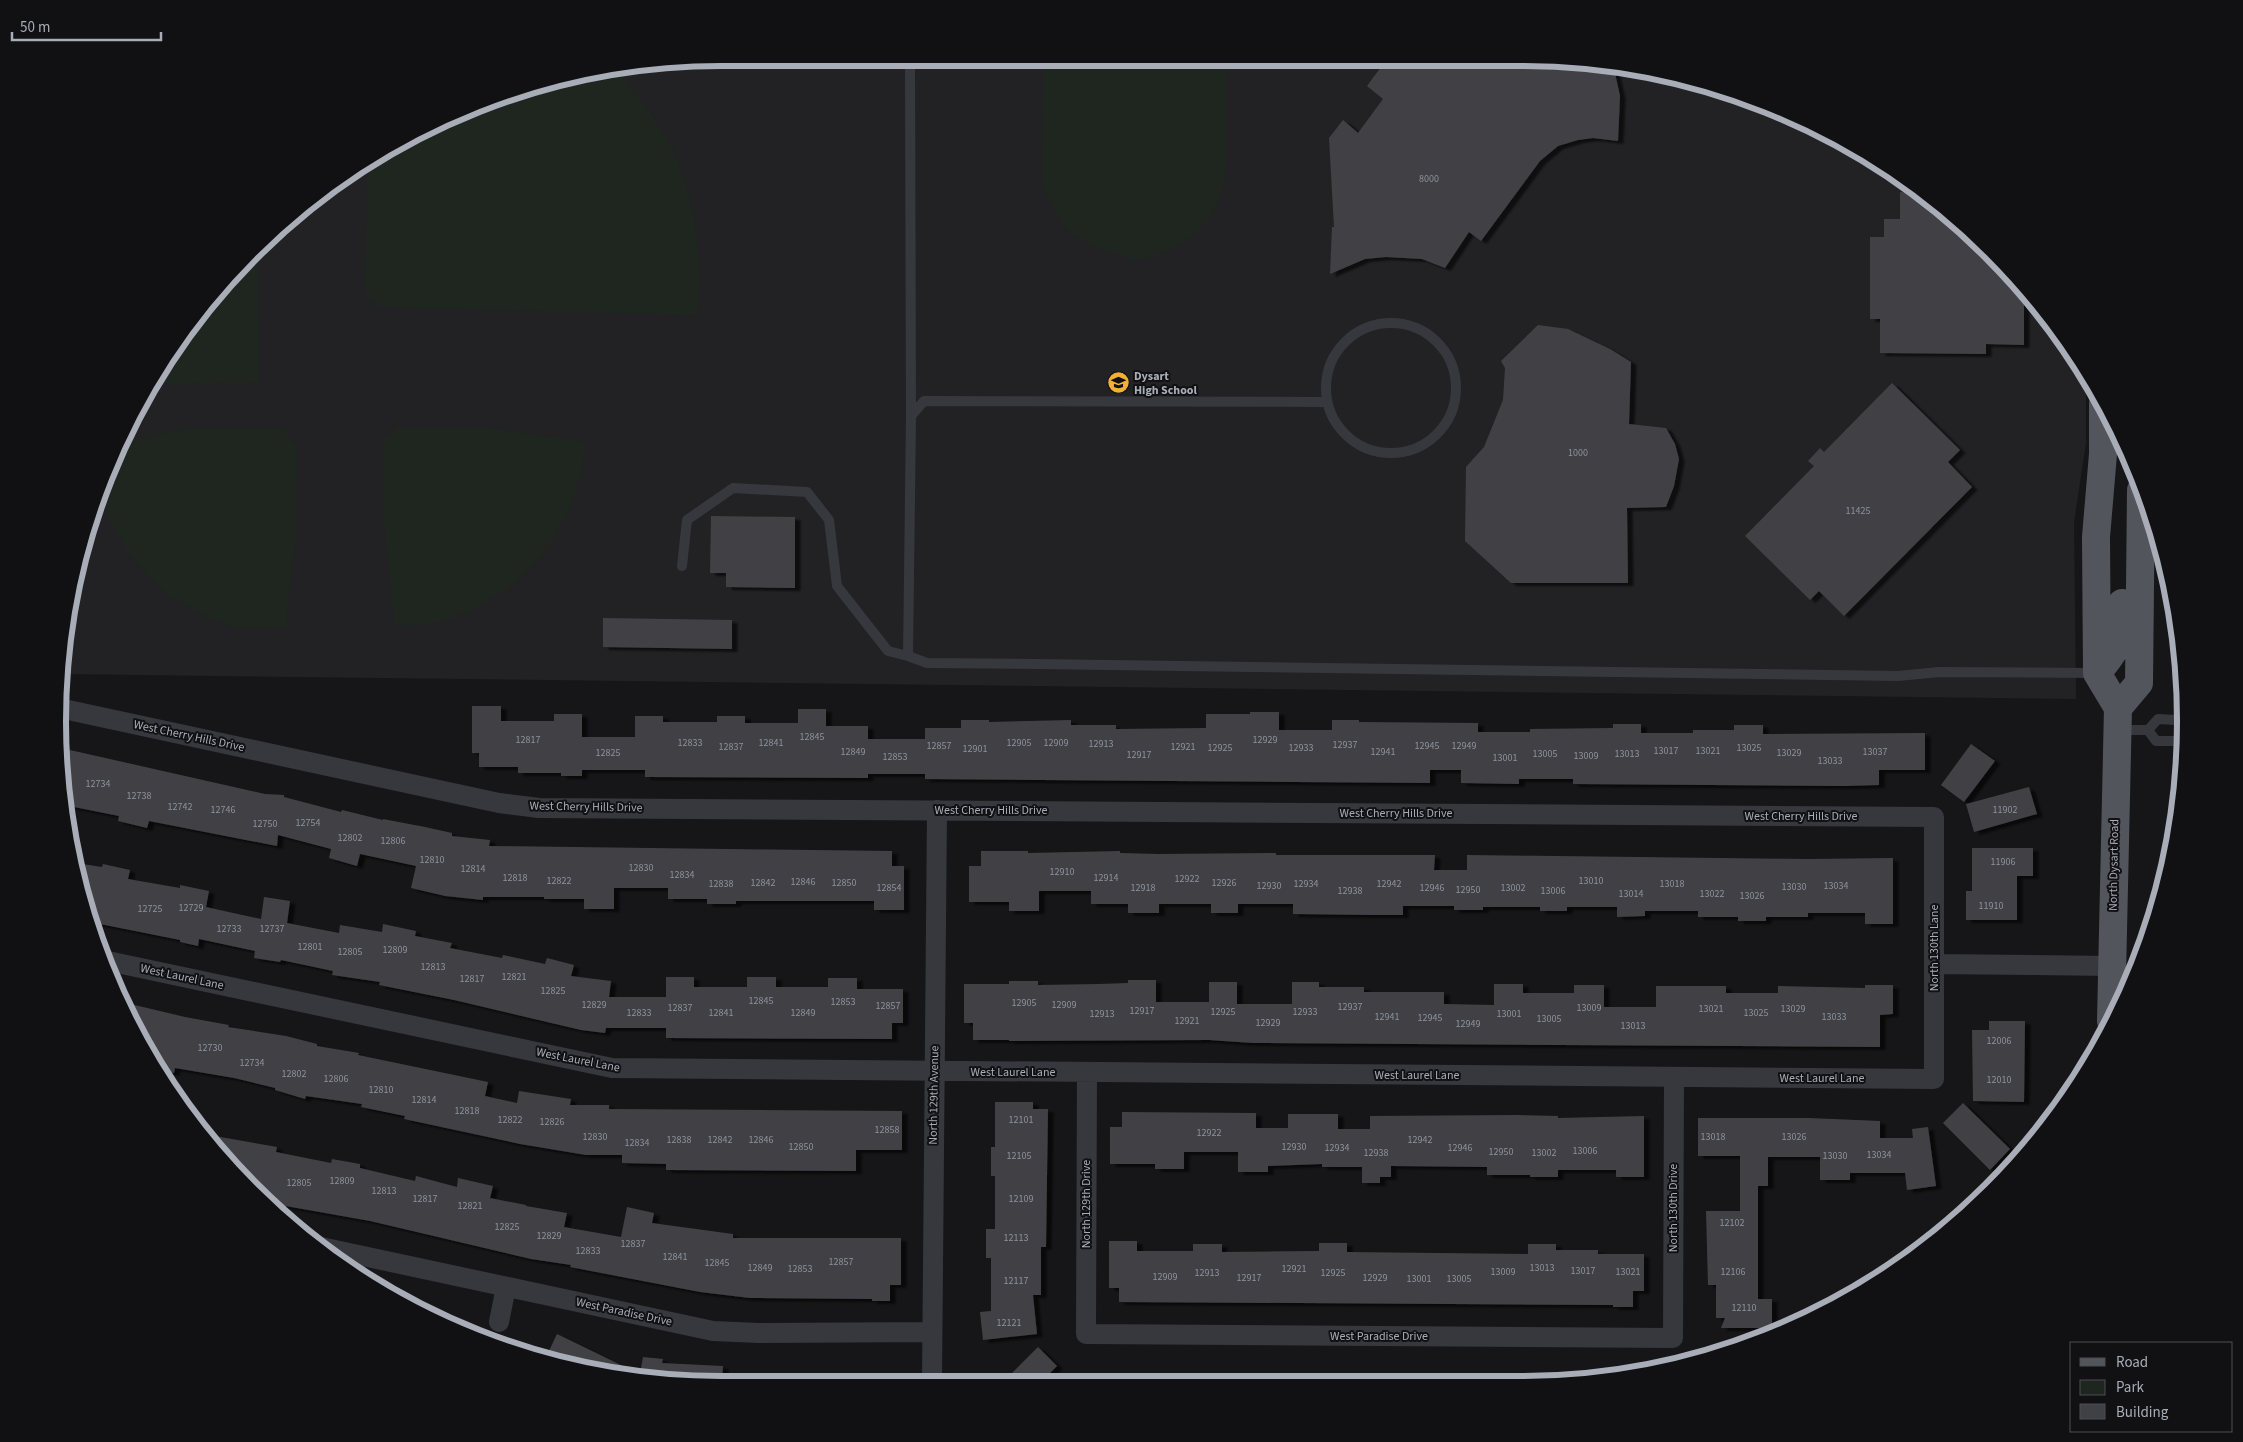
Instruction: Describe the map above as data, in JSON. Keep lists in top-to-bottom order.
{
  "streets": {
    "main road": ["North Dysart Road"],
    "street": [
      "West Cherry Hills Drive",
      "North 130th Lane",
      "West Laurel Lane",
      "North 129th Avenue",
      "North 129th Drive",
      "North 130th Drive",
      "West Paradise Drive"
    ]
  },
  "crossings": [
    ["West Cherry Hills Drive", "North 130th Lane"],
    ["West Cherry Hills Drive", "North 129th Avenue"],
    ["North 130th Lane", "West Laurel Lane"],
    ["West Laurel Lane", "North 129th Avenue"],
    ["West Laurel Lane", "North 129th Drive"],
    ["West Laurel Lane", "North 130th Drive"],
    ["North 129th Avenue", "West Paradise Drive"],
    ["North 129th Drive", "West Paradise Drive"],
    ["North 130th Drive", "West Paradise Drive"]
  ],
  "places": {
    "school or university": ["Dysart High School"]
  },
  "house_numbers": [
    "8000",
    "1000",
    "11425",
    "12845",
    "12817",
    "12929",
    "12833",
    "12841",
    "12905",
    "12909",
    "12913",
    "12937",
    "12857",
    "12945",
    "12949",
    "12837",
    "12921",
    "12925",
    "12933",
    "13025",
    "12901",
    "13017",
    "13021",
    "12849",
    "12941",
    "13037",
    "12825",
    "13029",
    "13005",
    "13013",
    "12917",
    "13009",
    "12853",
    "13001",
    "13033",
    "12734",
    "12738",
    "12742",
    "12746",
    "11902",
    "12754",
    "12750",
    "12802",
    "12806",
    "12810",
    "11906",
    "12830",
    "12814",
    "12910",
    "12834",
    "12818",
    "12914",
    "12922",
    "12822",
    "13010",
    "12846",
    "12842",
    "12850",
    "12926",
    "12838",
    "12934",
    "12942",
    "13018",
    "12930",
    "13034",
    "13030",
    "12854",
    "12918",
    "12946",
    "13002",
    "12950",
    "12938",
    "13006",
    "13014",
    "13022",
    "13026",
    "11910",
    "12729",
    "12725",
    "12733",
    "12737",
    "12801",
    "12809",
    "12805",
    "12813",
    "12821",
    "12817",
    "12825",
    "12845",
    "12853",
    "12905",
    "12829",
    "12909",
    "12857",
    "12937",
    "12837",
    "13009",
    "13021",
    "13029",
    "12917",
    "12925",
    "12933",
    "12833",
    "12841",
    "12849",
    "13025",
    "12913",
    "13001",
    "12941",
    "13033",
    "12945",
    "13005",
    "12921",
    "12929",
    "12949",
    "13013",
    "12006",
    "12730",
    "12734",
    "12802",
    "12806",
    "12010",
    "12810",
    "12814",
    "12818",
    "12822",
    "12101",
    "12826",
    "12858",
    "12922",
    "12830",
    "13018",
    "13026",
    "12838",
    "12842",
    "12846",
    "12942",
    "12834",
    "12850",
    "12930",
    "12934",
    "12946",
    "13006",
    "12950",
    "12938",
    "13002",
    "13034",
    "12105",
    "13030",
    "12809",
    "12805",
    "12813",
    "12817",
    "12109",
    "12821",
    "12102",
    "12825",
    "12829",
    "12113",
    "12837",
    "12833",
    "12841",
    "12857",
    "12845",
    "12849",
    "13013",
    "12853",
    "12921",
    "13017",
    "13009",
    "13021",
    "12106",
    "12913",
    "12925",
    "12909",
    "12917",
    "12929",
    "13001",
    "13005",
    "12117",
    "12110",
    "12121"
  ],
  "legend": ["Road", "Park", "Building"],
  "scale_bar": "50 m"
}
